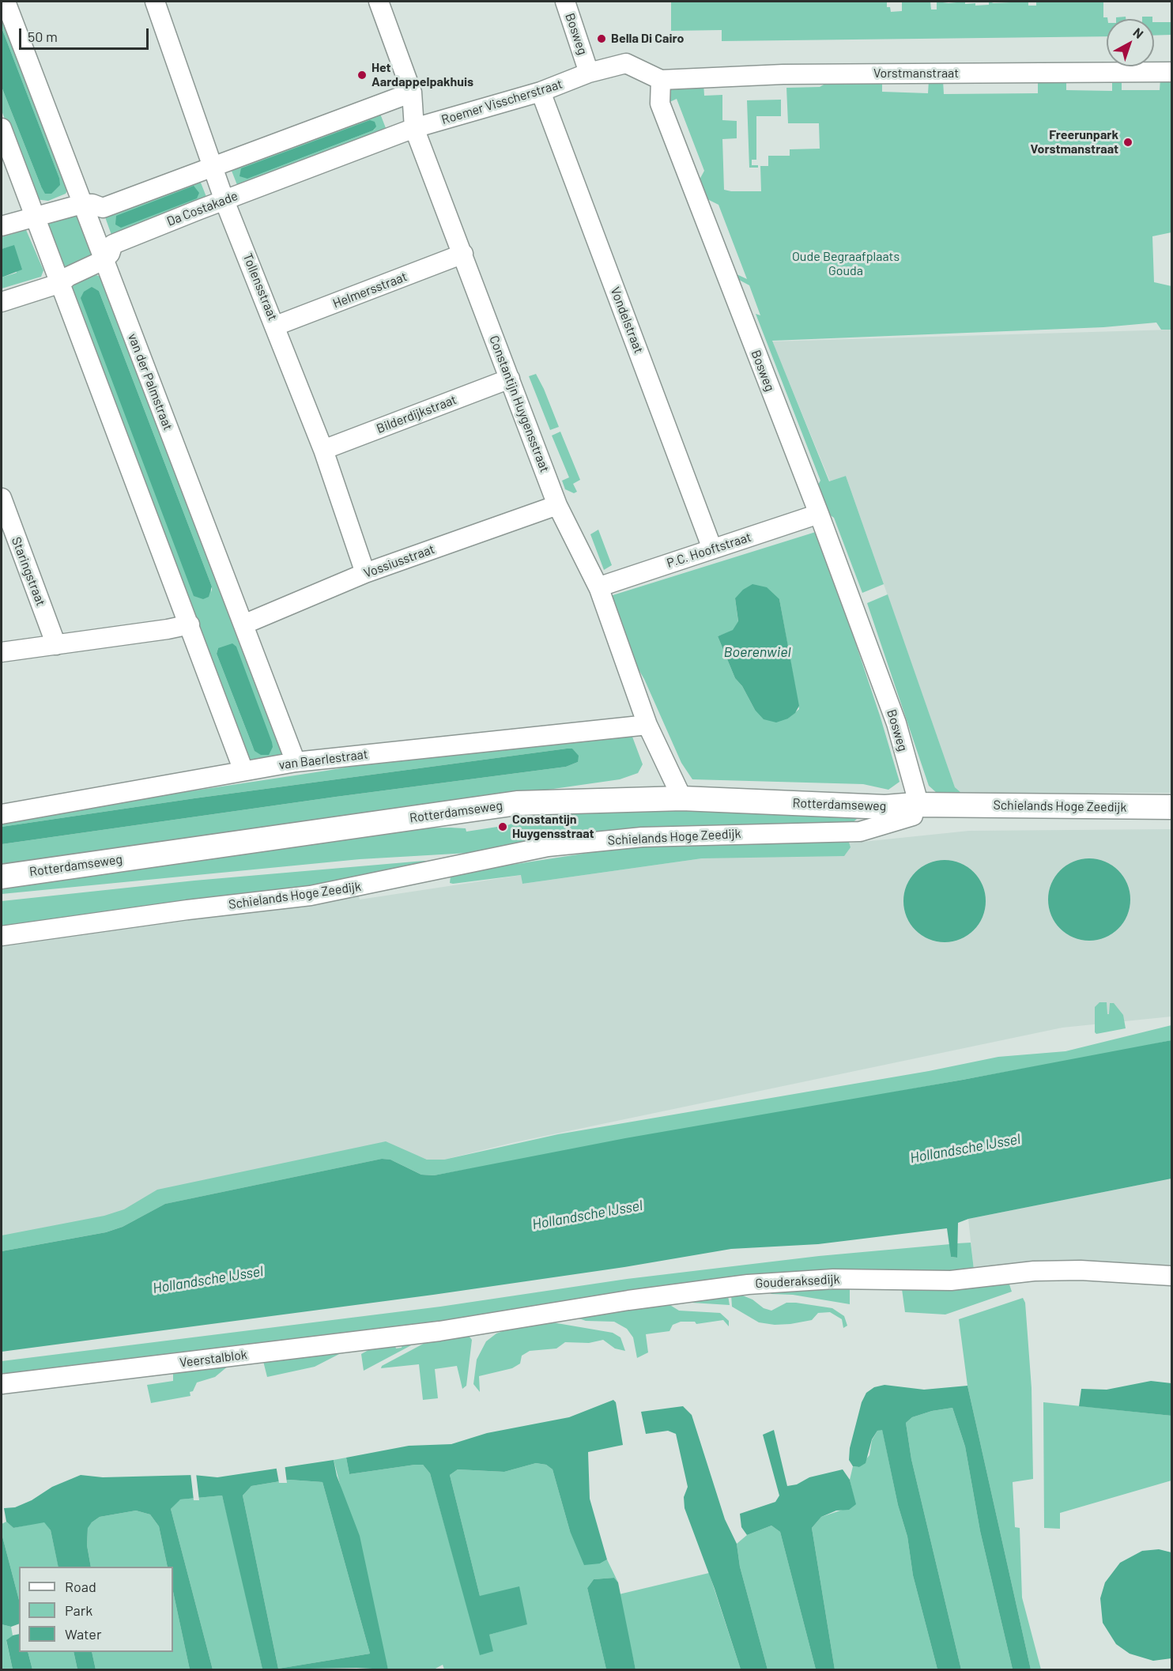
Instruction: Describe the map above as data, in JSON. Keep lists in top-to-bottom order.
{
  "streets": {
    "main road": ["Rotterdamseweg", "Schielands Hoge Zeedijk"],
    "street": [
      "Bosweg",
      "Vorstmanstraat",
      "Roemer Visscherstraat",
      "Da Costakade",
      "Tollensstraat",
      "Helmersstraat",
      "Vondelstraat",
      "van der Palmstraat",
      "Constantijn Huygensstraat",
      "Bilderdijkstraat",
      "P.C. Hooftstraat",
      "Vossiusstraat",
      "Staringstraat",
      "van Baerlestraat",
      "Gouderaksedijk",
      "Veerstalblok"
    ]
  },
  "crossings": [
    ["Bosweg", "Vorstmanstraat"],
    ["Bosweg", "Roemer Visscherstraat"],
    ["Bosweg", "P.C. Hooftstraat"],
    ["Bosweg", "Rotterdamseweg"],
    ["Bosweg", "Schielands Hoge Zeedijk"],
    ["Roemer Visscherstraat", "Da Costakade"],
    ["Roemer Visscherstraat", "Vondelstraat"],
    ["Roemer Visscherstraat", "Constantijn Huygensstraat"],
    ["Da Costakade", "Tollensstraat"],
    ["Da Costakade", "van der Palmstraat"],
    ["Da Costakade", "Constantijn Huygensstraat"],
    ["Tollensstraat", "Helmersstraat"],
    ["Tollensstraat", "Bilderdijkstraat"],
    ["Tollensstraat", "Vossiusstraat"],
    ["Helmersstraat", "Constantijn Huygensstraat"],
    ["Vondelstraat", "P.C. Hooftstraat"],
    ["van der Palmstraat", "Vossiusstraat"],
    ["van der Palmstraat", "van Baerlestraat"],
    ["Constantijn Huygensstraat", "Bilderdijkstraat"],
    ["Constantijn Huygensstraat", "P.C. Hooftstraat"],
    ["Constantijn Huygensstraat", "Vossiusstraat"],
    ["Constantijn Huygensstraat", "van Baerlestraat"],
    ["Constantijn Huygensstraat", "Rotterdamseweg"],
    ["Rotterdamseweg", "Schielands Hoge Zeedijk"],
    ["Gouderaksedijk", "Veerstalblok"]
  ],
  "water": ["Boerenwiel", "Hollandsche IJssel"],
  "parks": ["Oude Begraafplaats Gouda"],
  "places": [
    "Bella Di Cairo",
    "Het Aardappelpakhuis",
    "Freerunpark Vorstmanstraat",
    "Constantijn Huygensstraat"
  ],
  "legend": ["Road", "Park", "Water"],
  "scale_bar": "50 m",
  "north": "top right"
}
